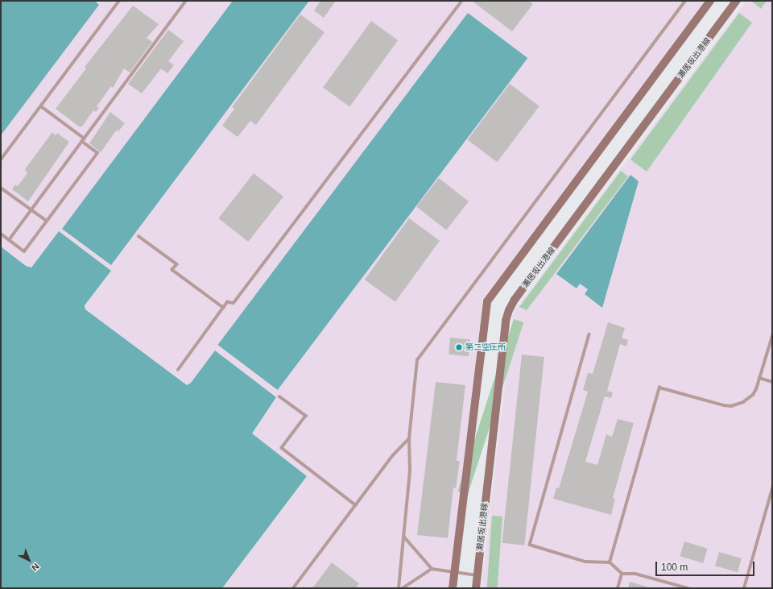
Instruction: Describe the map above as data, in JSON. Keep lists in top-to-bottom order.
{
  "streets": {
    "main road": ["瀬居坂出港線"]
  },
  "places": ["第二空圧所"],
  "scale_bar": "100 m",
  "north": "bottom right"
}
